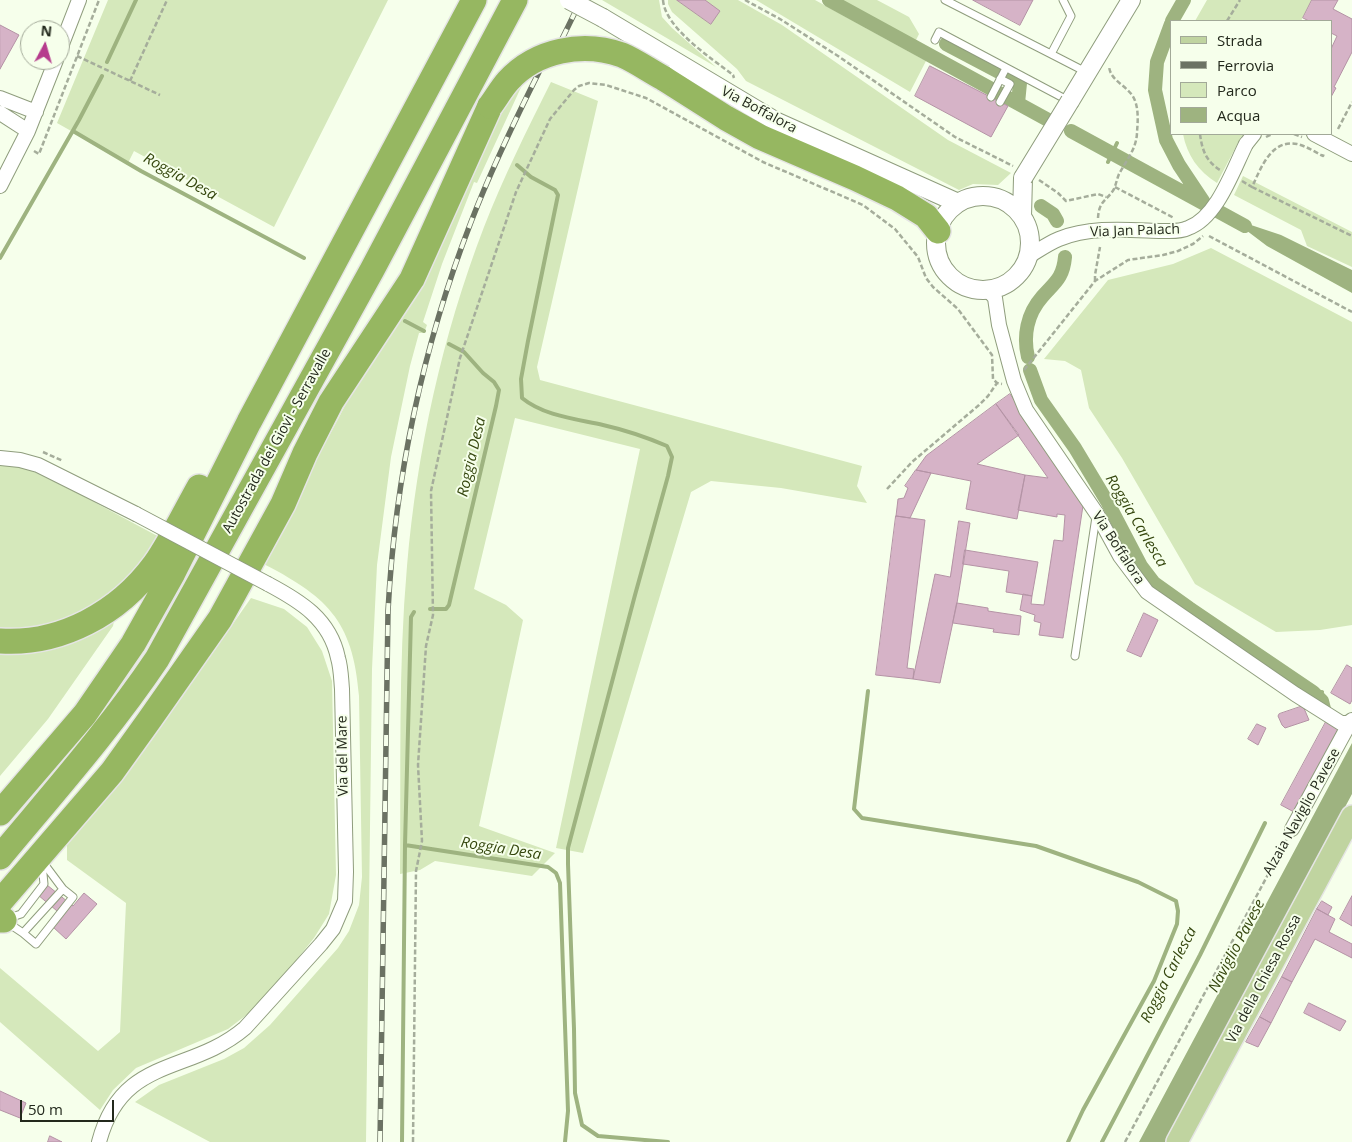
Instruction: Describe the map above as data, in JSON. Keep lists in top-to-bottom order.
{
  "streets": {
    "highway": ["Autostrada dei Giovi - Serravalle"],
    "main road": ["Via della Chiesa Rossa"],
    "street": [
      "Via Boffalora",
      "Via Jan Palach",
      "Via del Mare",
      "Alzaia Naviglio Pavese"
    ]
  },
  "crossings": [
    ["Via Boffalora", "Via Jan Palach"],
    ["Via Boffalora", "Alzaia Naviglio Pavese"]
  ],
  "water": ["Roggia Desa", "Roggia Carlesca", "Naviglio Pavese"],
  "legend": [
    "Strada",
    "Ferrovia",
    "Parco",
    "Acqua"
  ],
  "scale_bar": "50 m",
  "north": "top"
}
